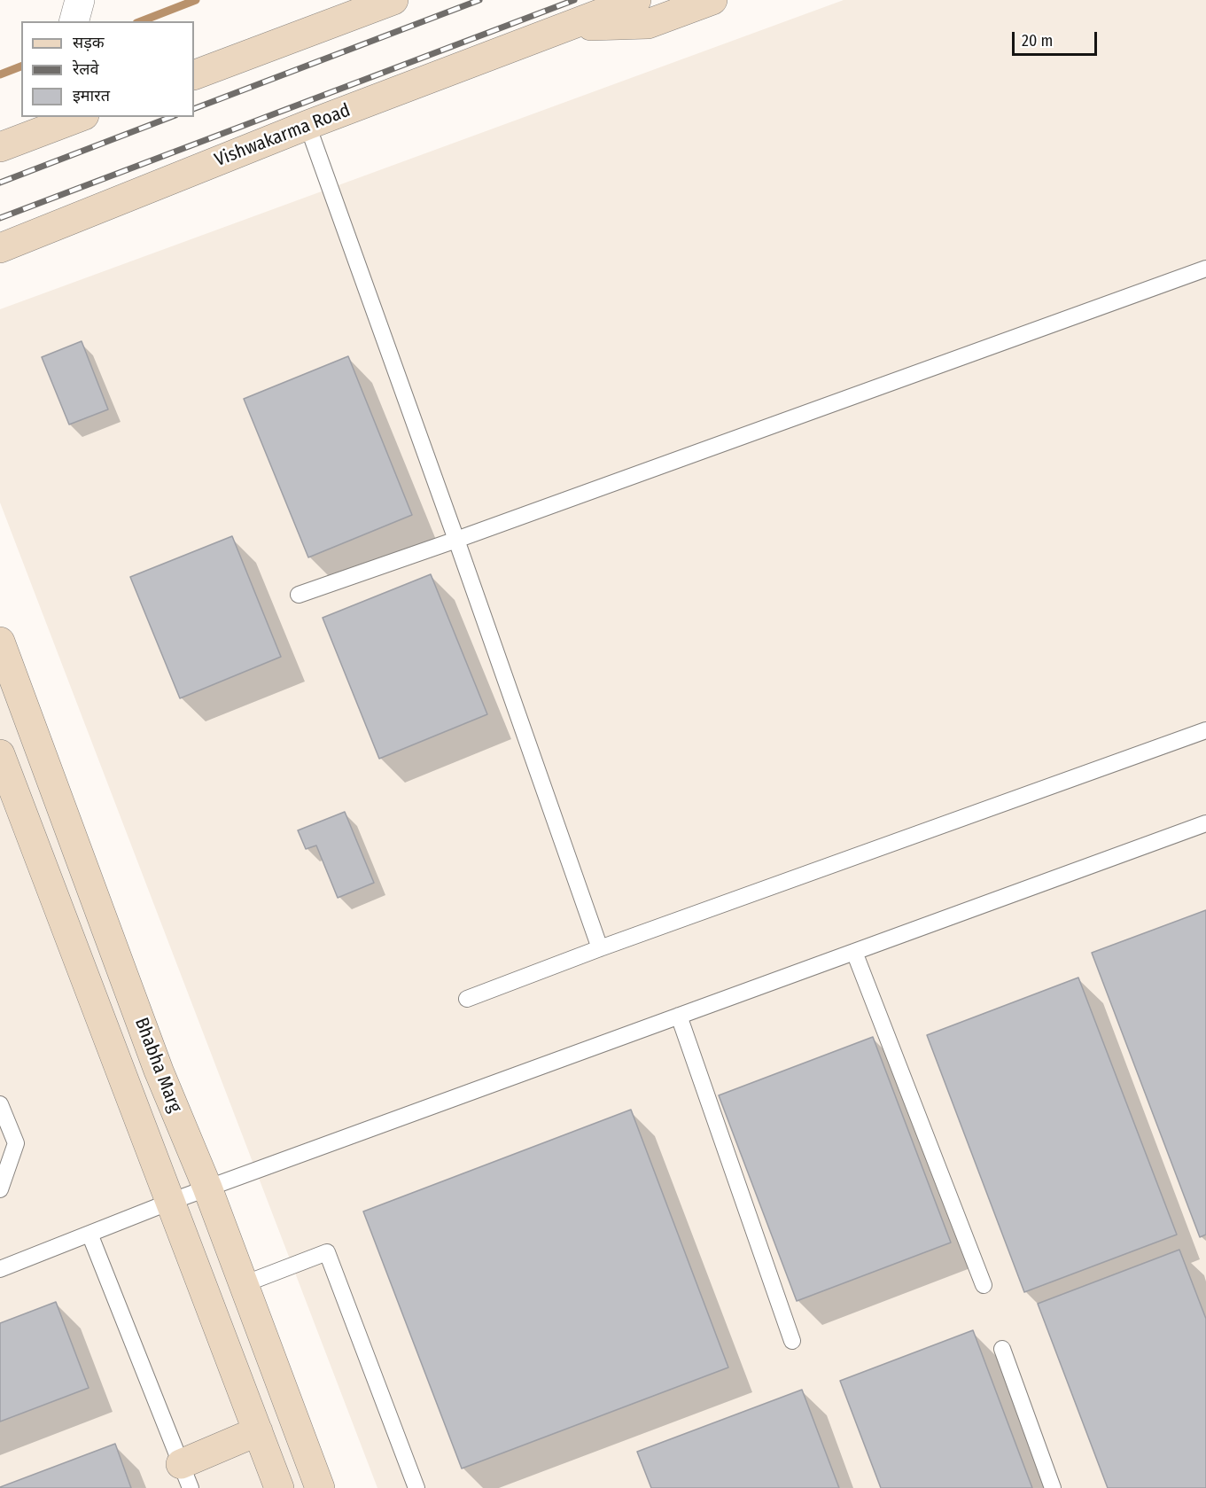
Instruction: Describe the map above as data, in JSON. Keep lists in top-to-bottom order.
{
  "streets": {
    "street": ["Vishwakarma Road", "Bhabha Marg"]
  },
  "legend": ["सड़क", "रेलवे", "इमारत"],
  "scale_bar": "20 m"
}
